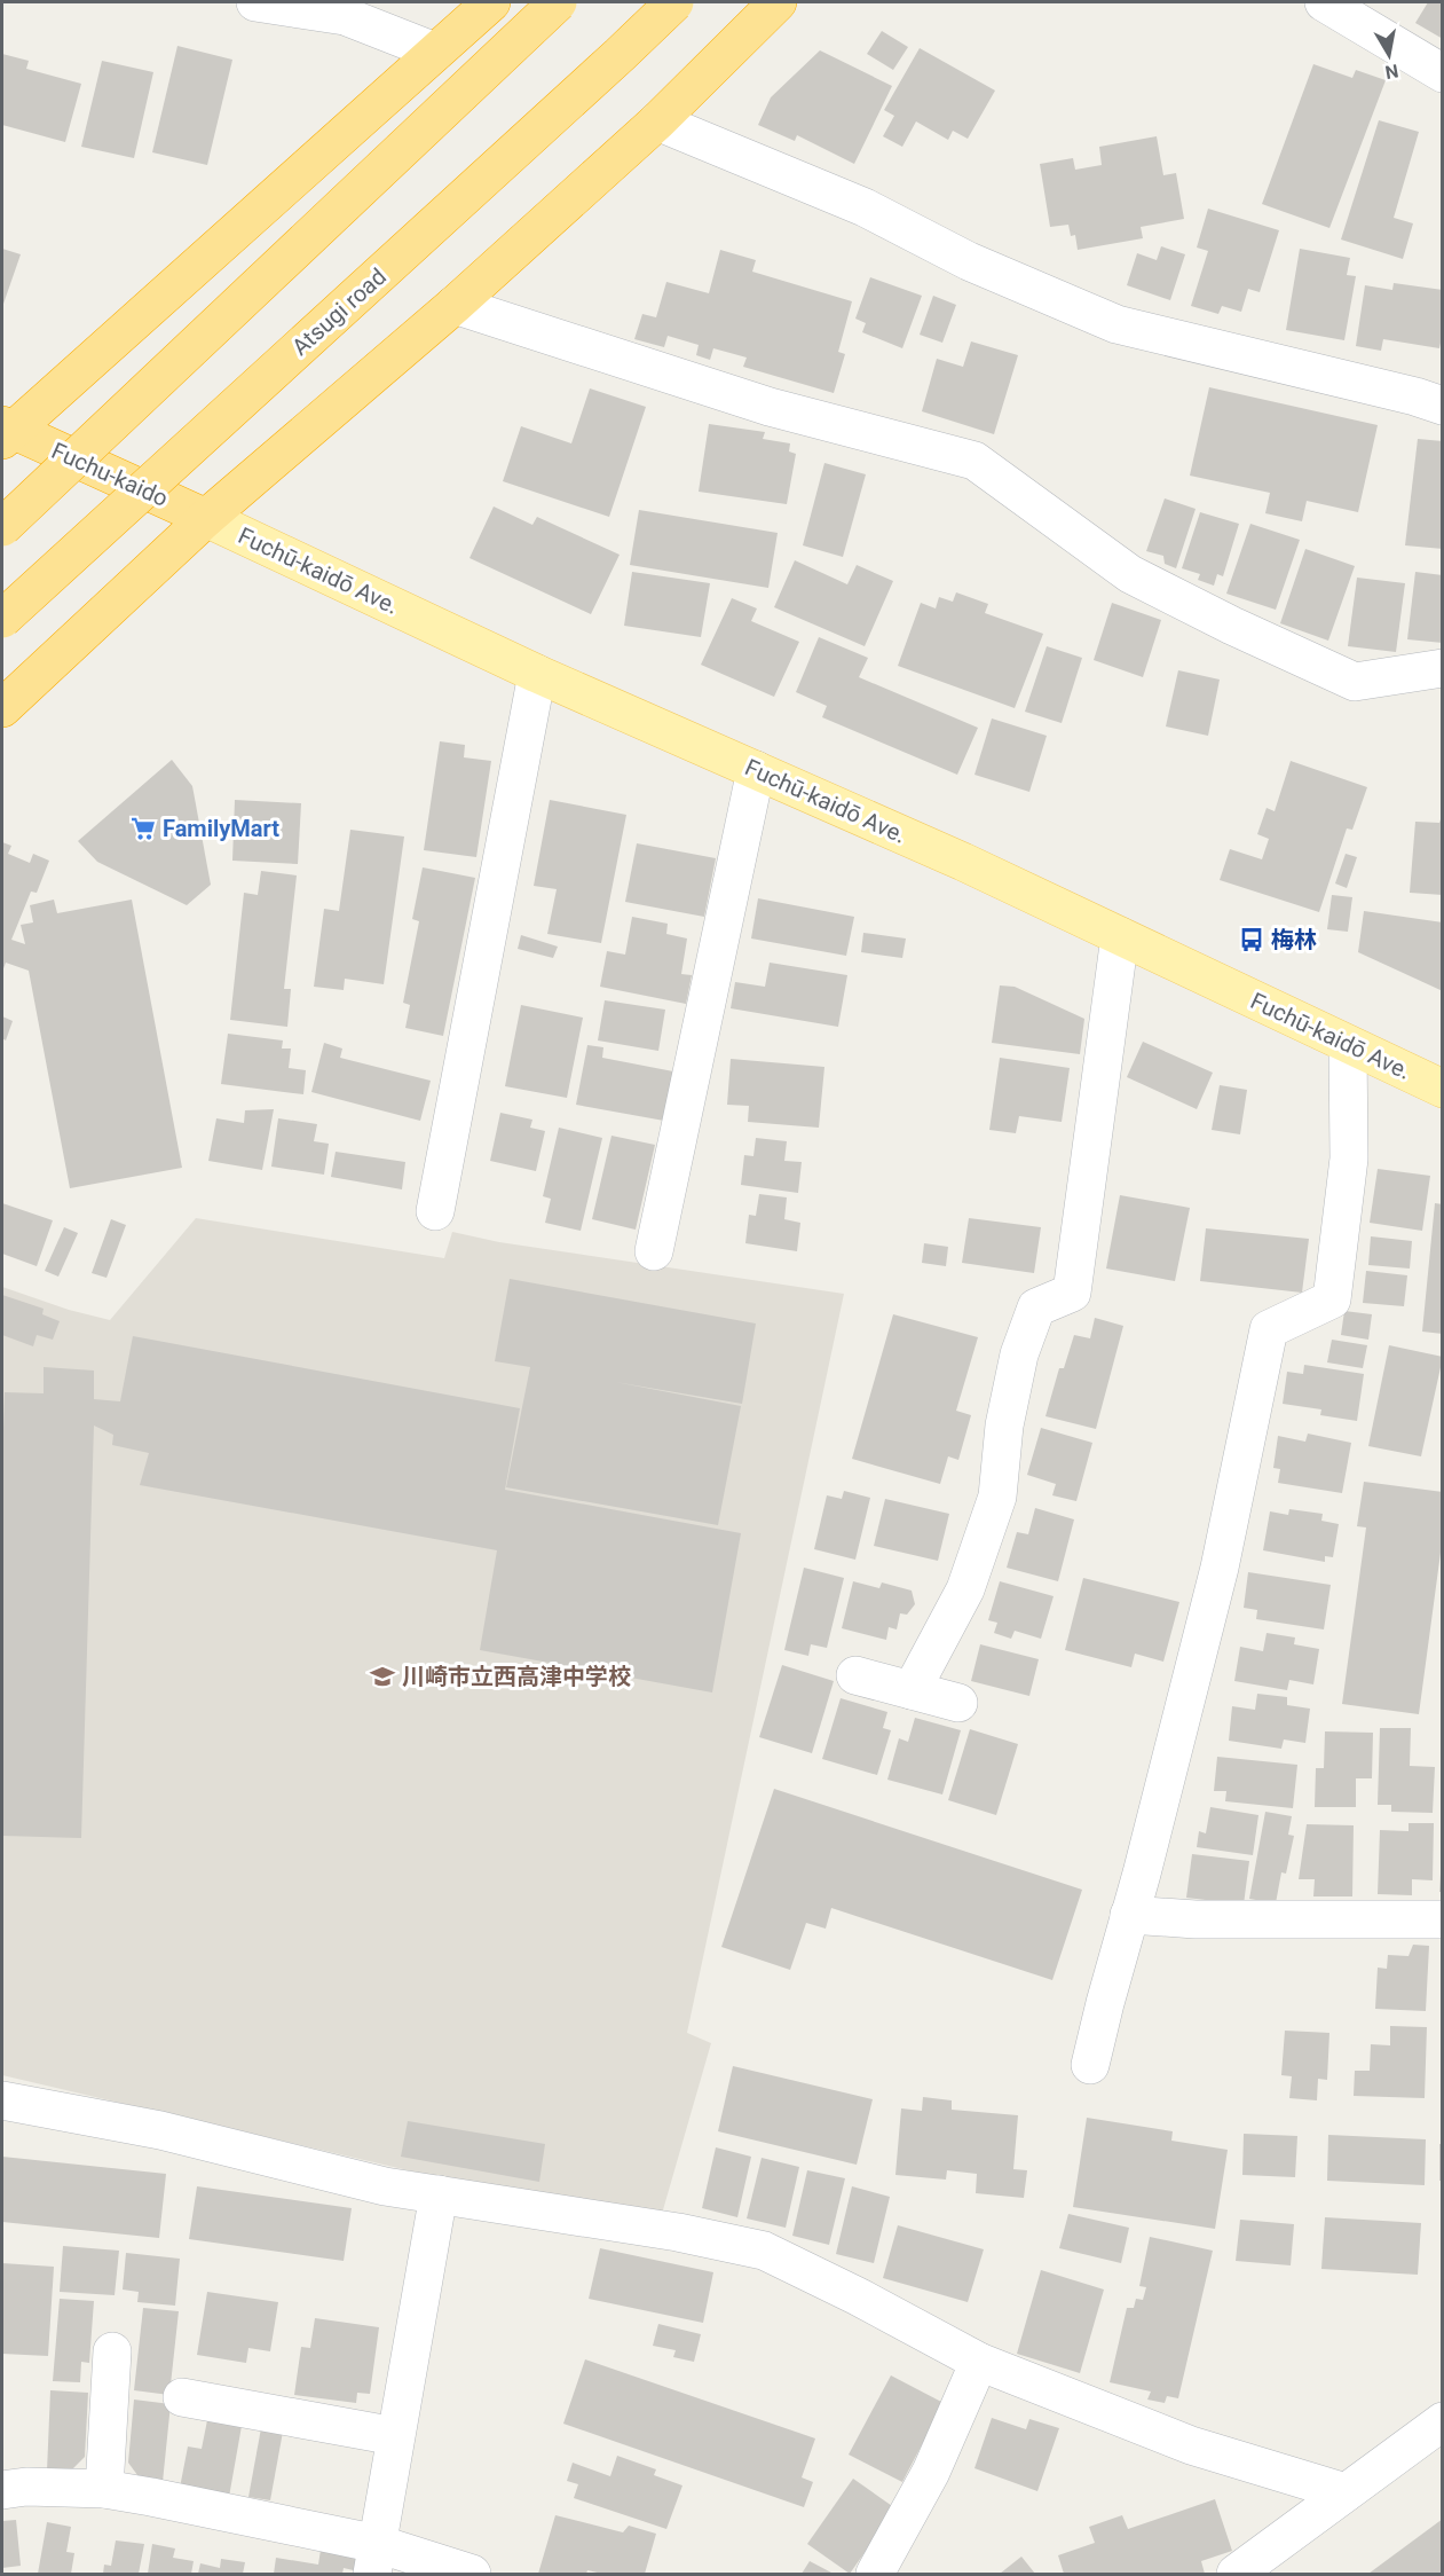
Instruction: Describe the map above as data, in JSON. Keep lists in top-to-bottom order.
{
  "streets": {
    "highway": ["Atsugi road", "Fuchu-kaido"],
    "main road": ["Fuchū-kaidō Ave."]
  },
  "crossings": [
    ["Fuchu-kaido", "Fuchū-kaidō Ave."]
  ],
  "places": {
    "supermarket": ["FamilyMart"],
    "bus stop": ["梅林"],
    "school or university": ["川崎市立西高津中学校"]
  },
  "north": "bottom"
}
